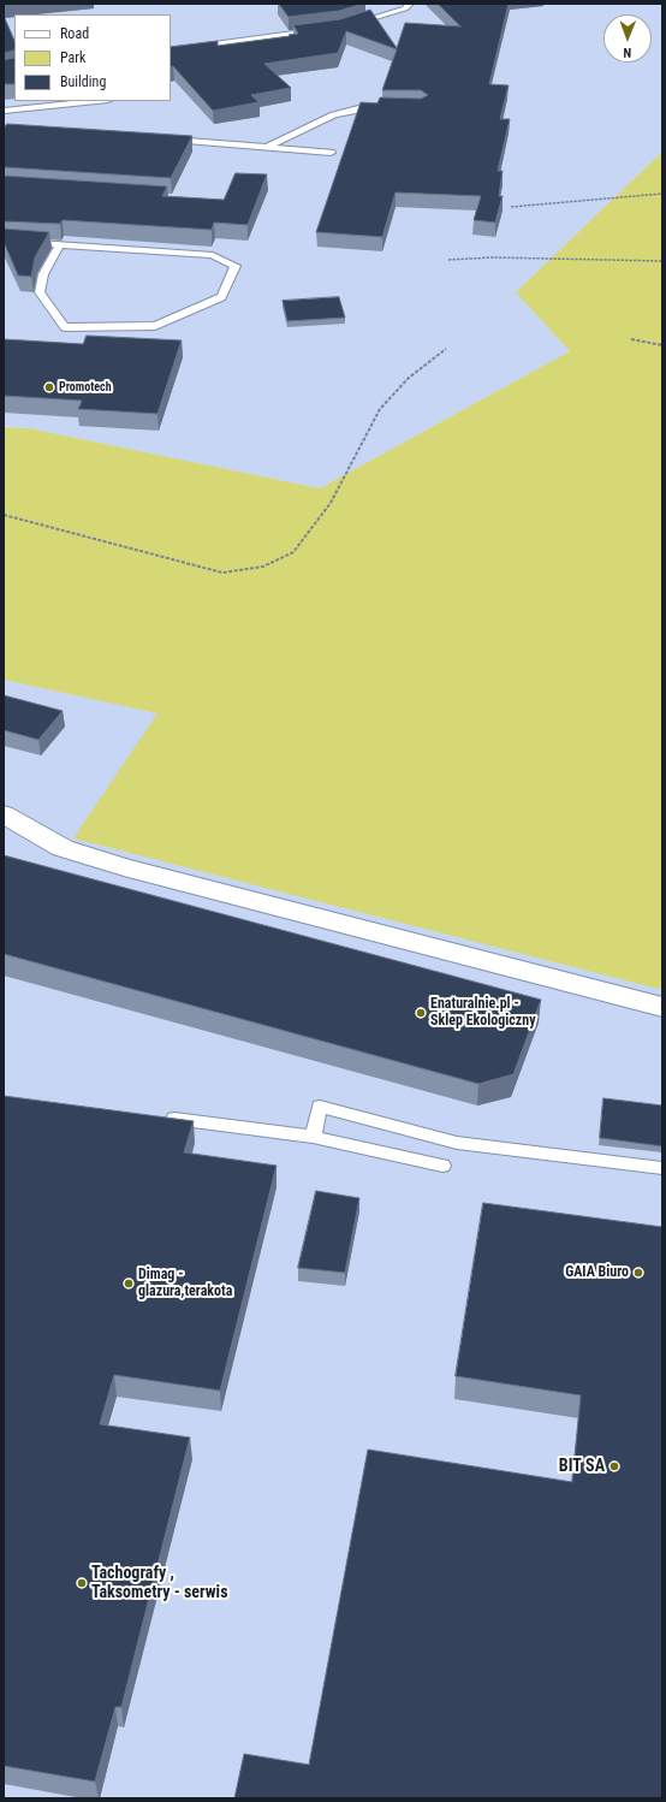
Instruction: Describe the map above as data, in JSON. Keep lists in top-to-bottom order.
{
  "places": [
    "Promotech",
    "Enaturalnie.pl - Sklep Ekologiczny",
    "GAIA Biuro",
    "Dimag - glazura,terakota",
    "BIT SA",
    "Tachografy , Taksometry - serwis"
  ],
  "legend": ["Road", "Park", "Building"],
  "north": "bottom"
}
